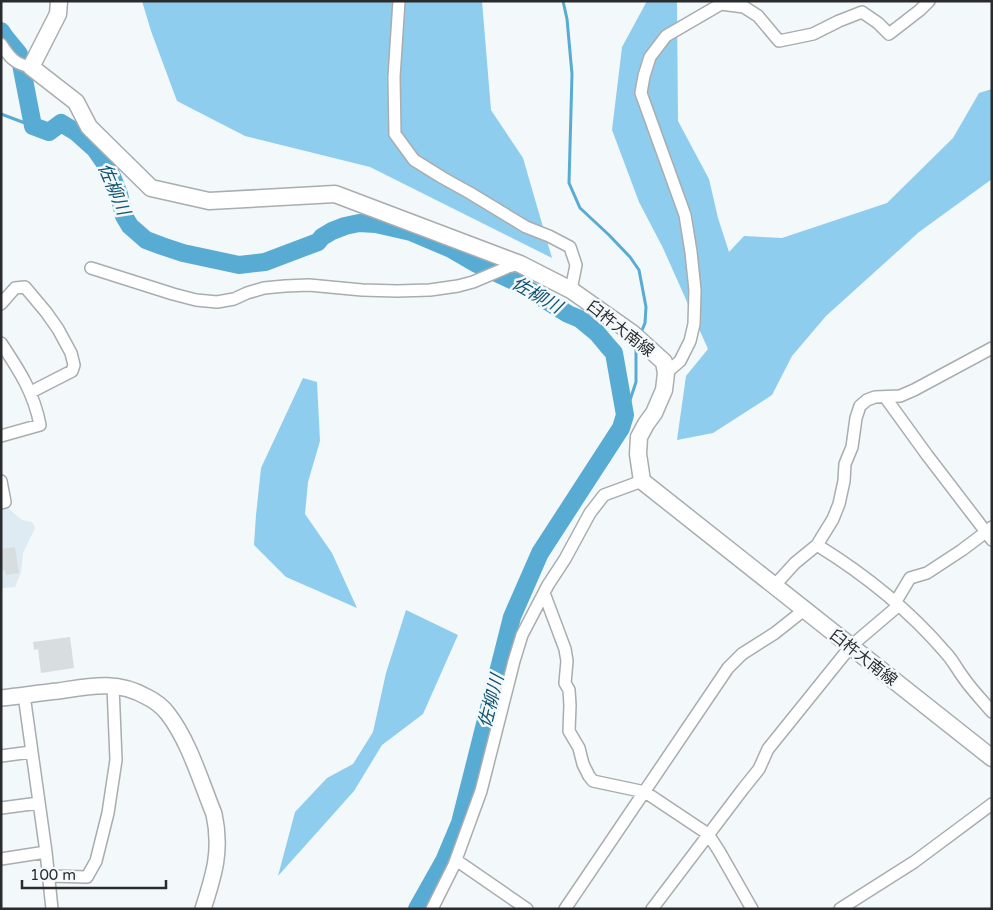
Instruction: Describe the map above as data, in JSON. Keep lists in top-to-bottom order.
{
  "streets": {
    "main road": ["臼杵大南線"]
  },
  "water": ["佐柳川"],
  "scale_bar": "100 m"
}
